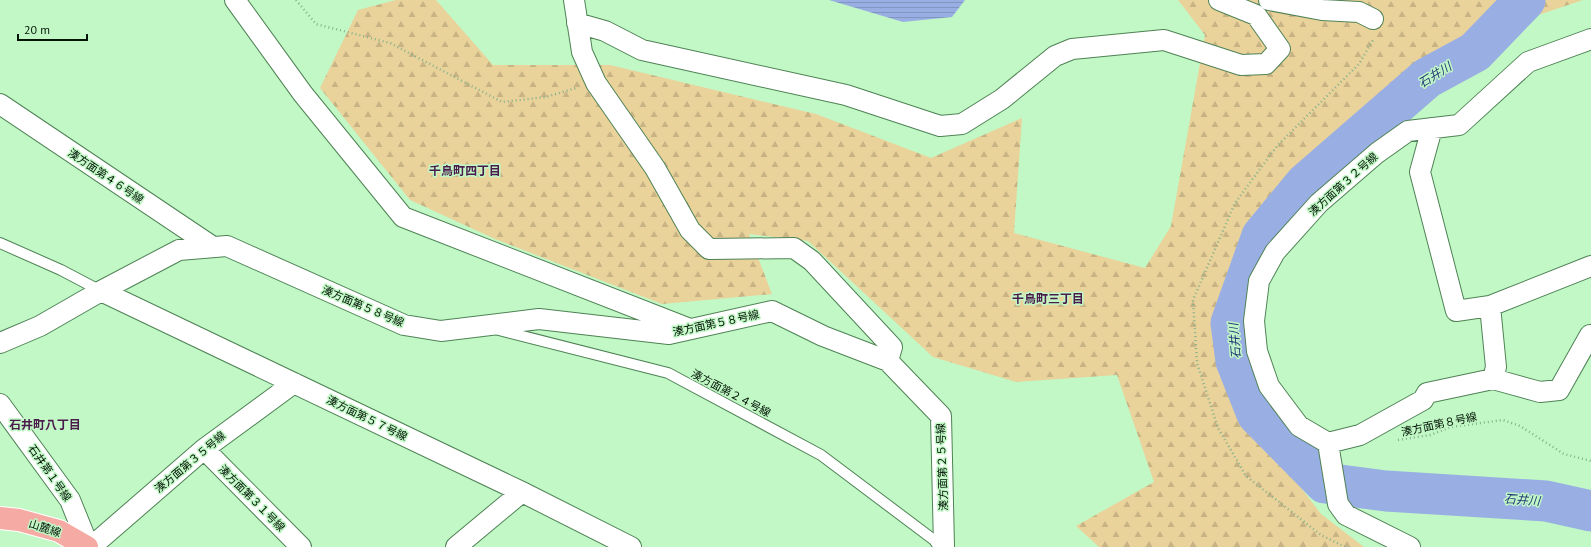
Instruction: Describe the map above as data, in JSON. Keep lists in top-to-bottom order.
{
  "streets": {
    "main road": ["山麓線"],
    "street": [
      "湊方面第４６号線",
      "湊方面第３２号線",
      "湊方面第５８号線",
      "湊方面第５７号線",
      "湊方面第３５号線",
      "湊方面第２５号線",
      "石井第１号線",
      "湊方面第３１号線"
    ],
    "lane": ["湊方面第２４号線"],
    "path": ["湊方面第８号線"]
  },
  "crossings": [
    ["湊方面第４６号線", "湊方面第５８号線"],
    ["湊方面第５８号線", "湊方面第２４号線"],
    ["湊方面第５８号線", "湊方面第５７号線"],
    ["湊方面第５８号線", "湊方面第２５号線"],
    ["湊方面第５７号線", "湊方面第３５号線"],
    ["湊方面第３５号線", "石井第１号線"],
    ["湊方面第３５号線", "湊方面第３１号線"],
    ["湊方面第３５号線", "山麓線"],
    ["石井第１号線", "山麓線"]
  ],
  "districts": ["千鳥町四丁目", "千鳥町三丁目", "石井町八丁目"],
  "water": ["石井川"],
  "scale_bar": "20 m"
}
